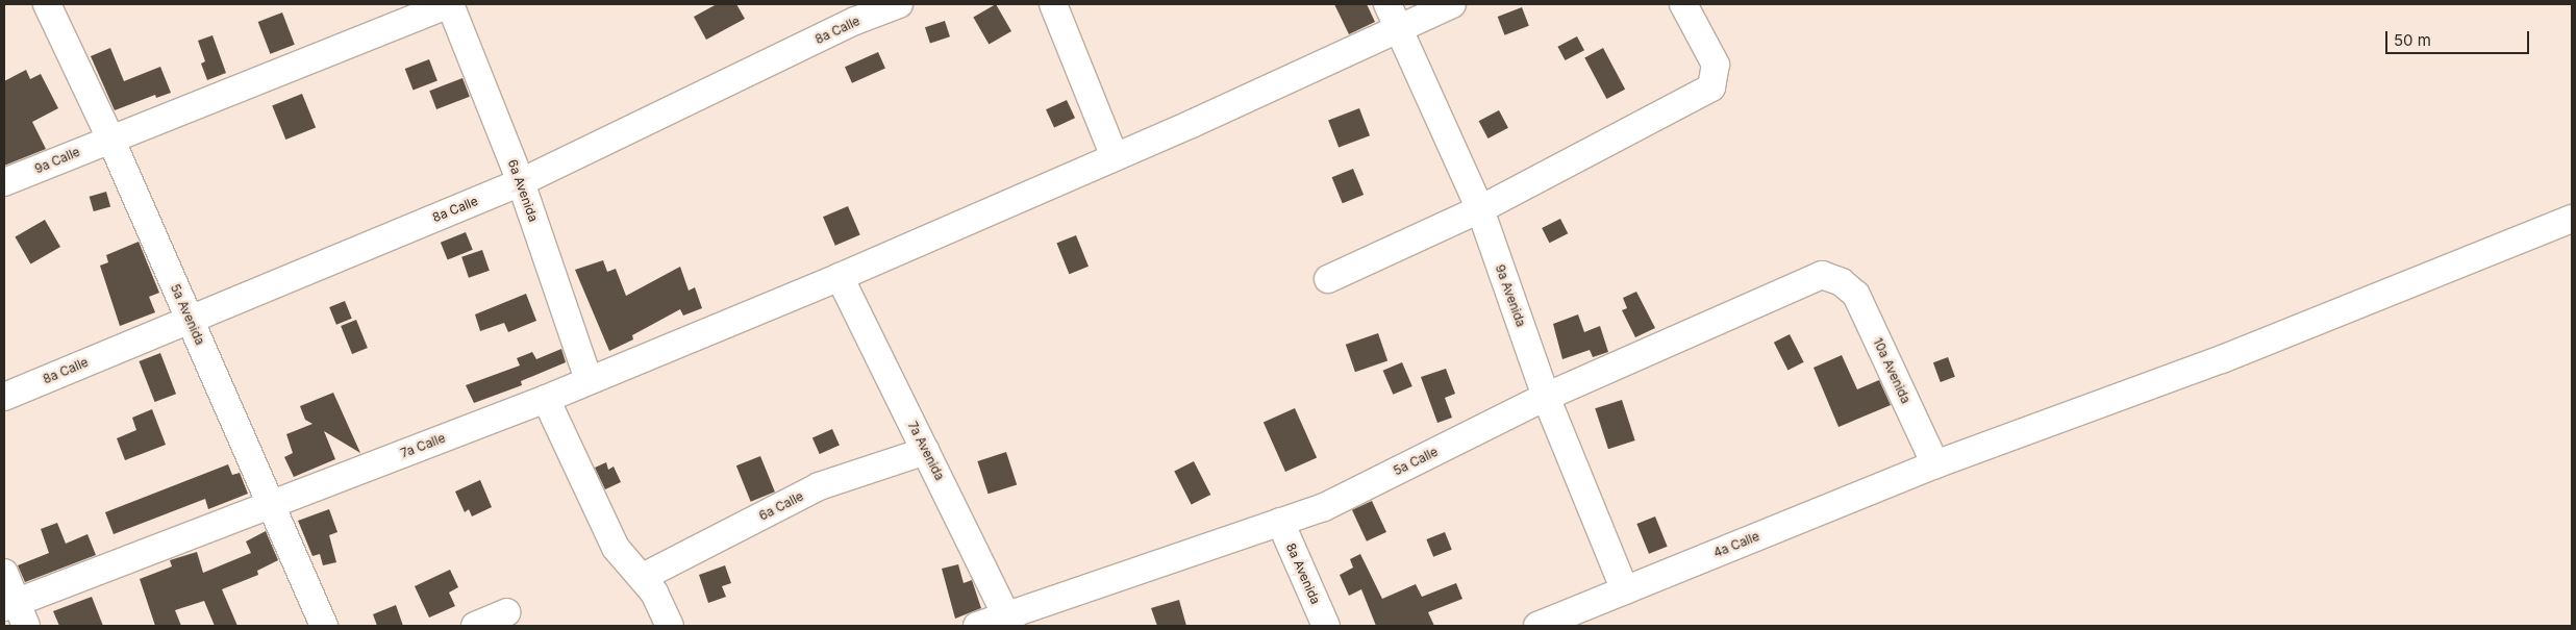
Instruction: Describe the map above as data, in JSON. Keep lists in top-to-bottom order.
{
  "streets": {
    "street": [
      "8a Calle",
      "9a Calle",
      "6a Avenida",
      "9a Avenida",
      "5a Avenida",
      "10a Avenida",
      "7a Calle",
      "7a Avenida",
      "5a Calle",
      "6a Calle",
      "4a Calle",
      "8a Avenida"
    ]
  },
  "crossings": [
    ["8a Calle", "6a Avenida"],
    ["8a Calle", "5a Avenida"],
    ["9a Calle", "6a Avenida"],
    ["9a Calle", "5a Avenida"],
    ["6a Avenida", "7a Calle"],
    ["9a Avenida", "7a Calle"],
    ["9a Avenida", "5a Calle"],
    ["9a Avenida", "4a Calle"],
    ["5a Avenida", "7a Calle"],
    ["10a Avenida", "5a Calle"],
    ["10a Avenida", "4a Calle"],
    ["7a Calle", "7a Avenida"],
    ["7a Avenida", "5a Calle"],
    ["7a Avenida", "6a Calle"],
    ["5a Calle", "8a Avenida"]
  ],
  "scale_bar": "50 m"
}
